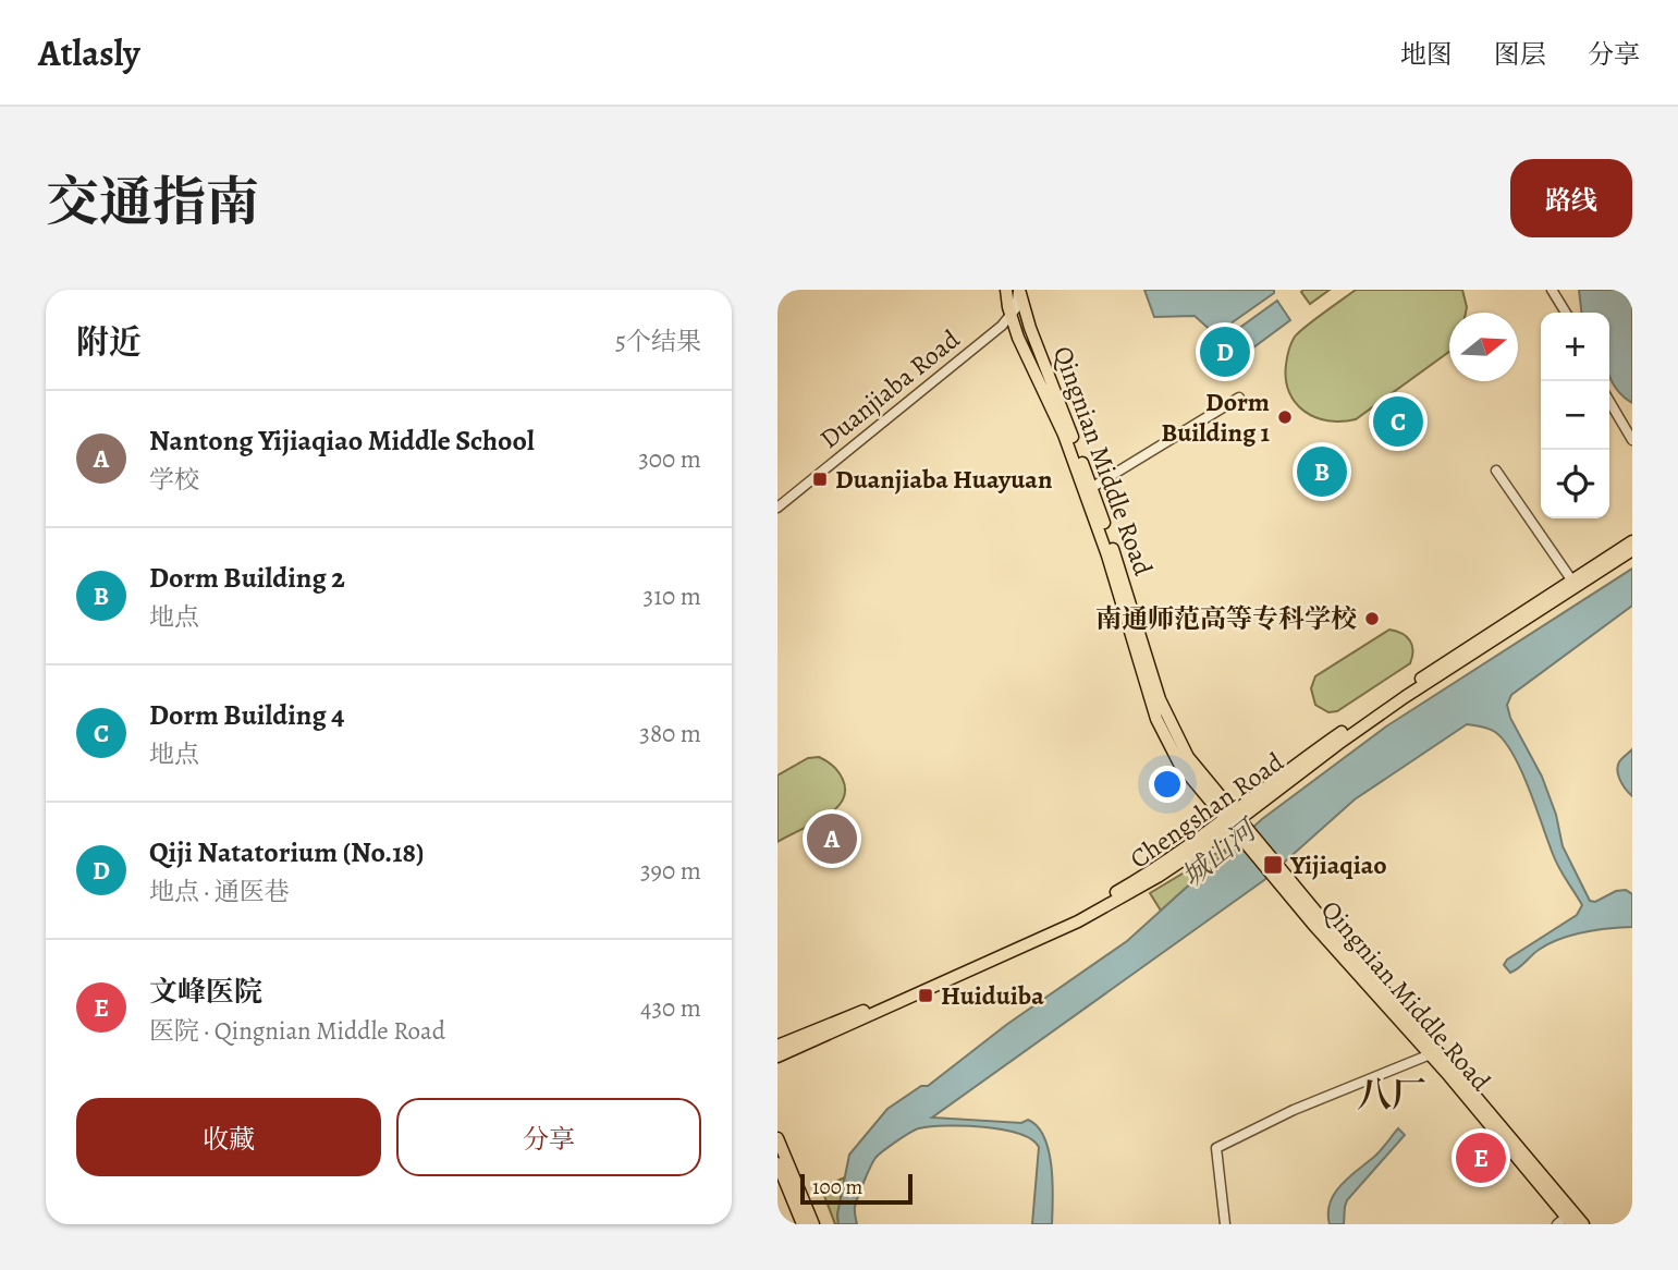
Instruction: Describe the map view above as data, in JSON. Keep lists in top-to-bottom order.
{
  "streets": {
    "main road": ["Qingnian Middle Road", "Chengshan Road"],
    "street": ["Duanjiaba Road"]
  },
  "crossings": [
    ["Duanjiaba Road", "Qingnian Middle Road"],
    ["Qingnian Middle Road", "Chengshan Road"]
  ],
  "districts": ["八厂"],
  "water": ["城山河"],
  "places": {
    "other": ["Dorm Building 1", "南通师范高等专科学校"],
    "transit": ["Duanjiaba Huayuan", "Yijiaqiao", "Huiduiba"]
  },
  "scale_bar": "100 m",
  "north": "right",
  "page": {
    "header": "Atlasly",
    "nav": ["地图", "图层", "分享"],
    "title": "交通指南",
    "buttons": [
      "路线",
      ["收藏", "分享"]
    ],
    "heading": ["附近", "5个结果"],
    "map_buttons": ["+", "−"],
    "pins": [
      "D",
      "C",
      "B",
      "A",
      "E"
    ],
    "list": [
      {
        "mark": "A",
        "name": "Nantong Yijiaqiao Middle School",
        "note": "学校",
        "value": "300 m"
      },
      {
        "mark": "B",
        "name": "Dorm Building 2",
        "note": "地点",
        "value": "310 m"
      },
      {
        "mark": "C",
        "name": "Dorm Building 4",
        "note": "地点",
        "value": "380 m"
      },
      {
        "mark": "D",
        "name": "Qiji Natatorium (No.18)",
        "note": "地点 · 通医巷",
        "value": "390 m"
      },
      {
        "mark": "E",
        "name": "文峰医院",
        "note": "医院 · Qingnian Middle Road",
        "value": "430 m"
      }
    ],
    "scale": "100 m"
  }
}
